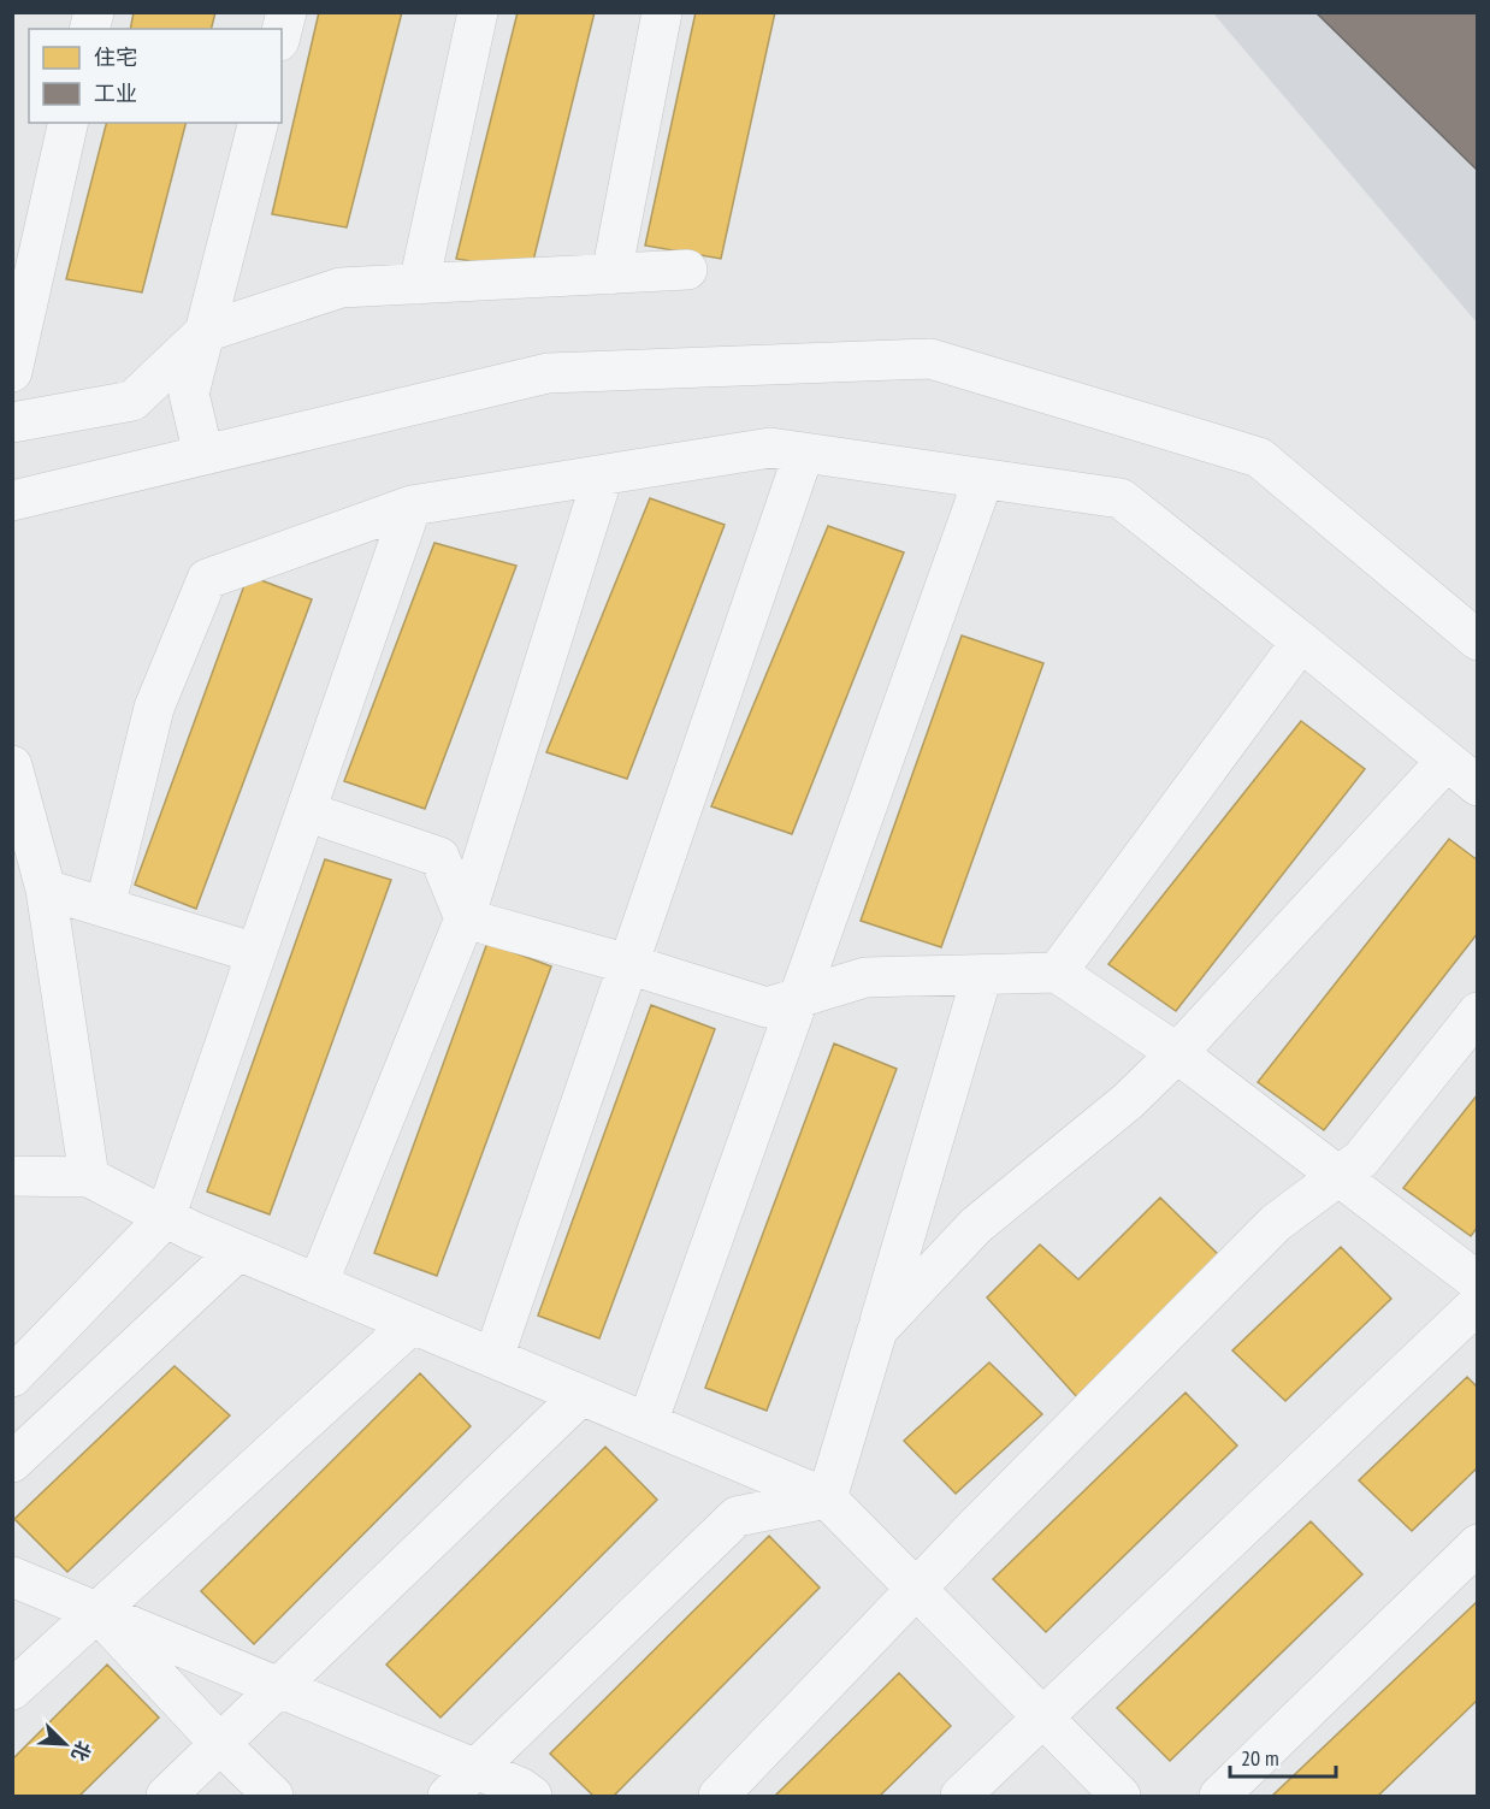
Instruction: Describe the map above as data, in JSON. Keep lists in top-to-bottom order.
{
  "legend": ["住宅", "工业"],
  "scale_bar": "20 m",
  "north": "bottom right"
}
